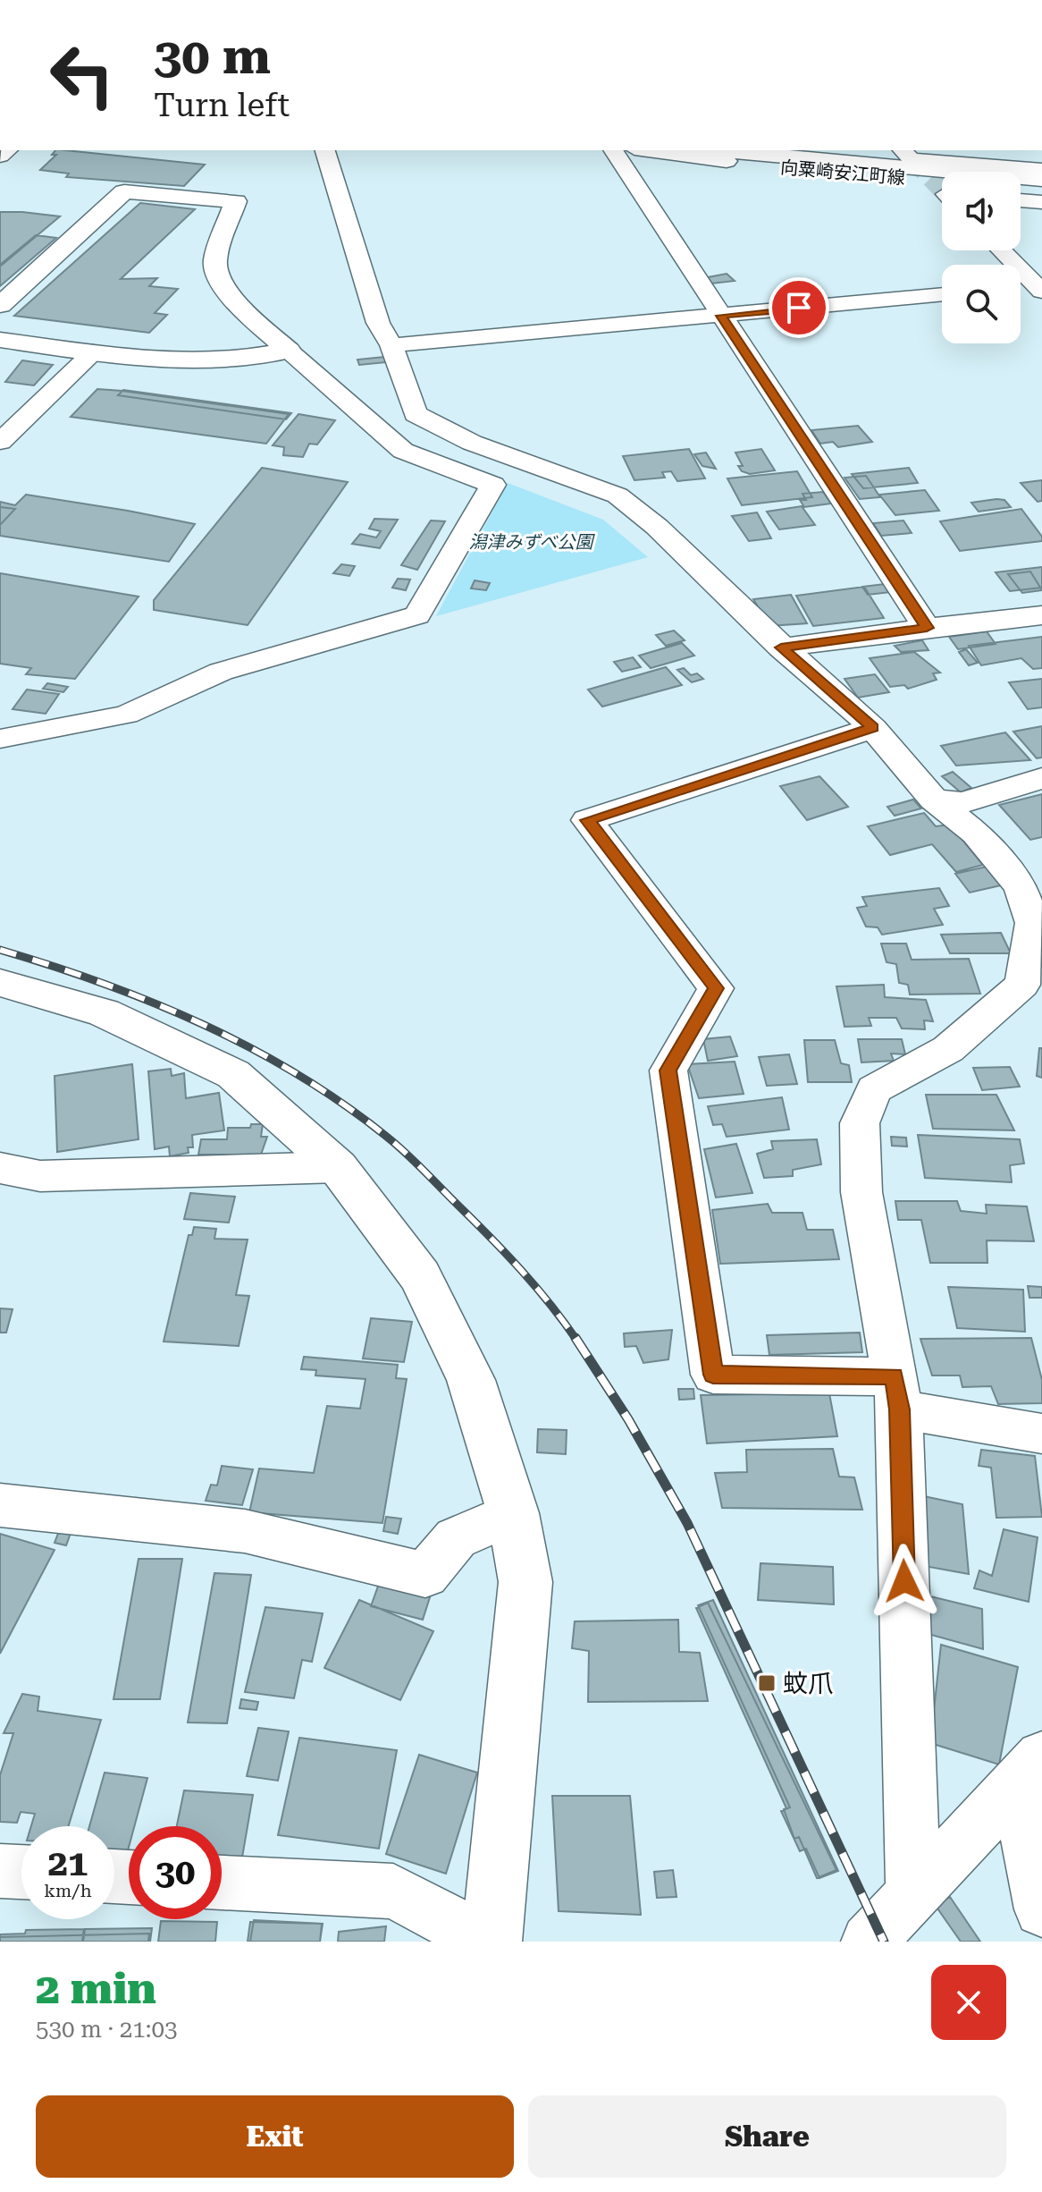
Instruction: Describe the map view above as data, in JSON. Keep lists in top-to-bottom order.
{
  "streets": {
    "street": ["向粟崎安江町線"]
  },
  "parks": ["潟津みずべ公園"],
  "places": {
    "transit": ["蚊爪"]
  },
  "page": {
    "turn": ["30 m", "Turn left"],
    "speed": "21 km/h",
    "limit": "30",
    "heading": ["2 min", "530 m · 21:03"],
    "buttons": ["Exit", "Share"]
  }
}
